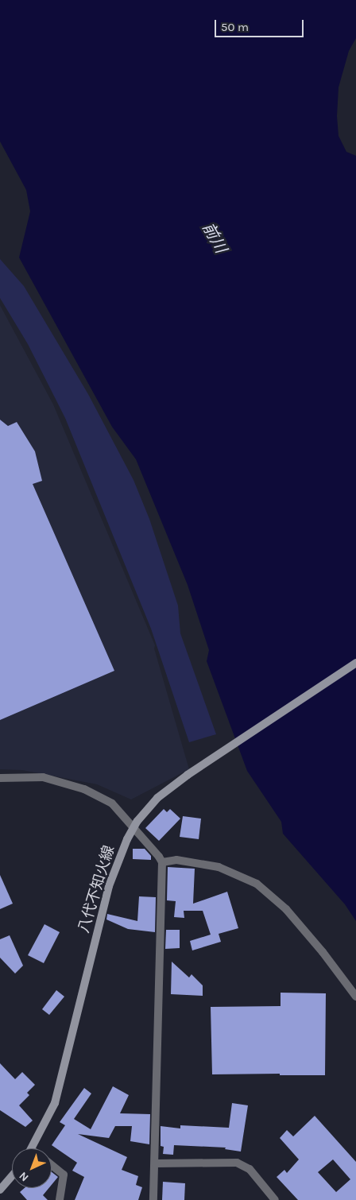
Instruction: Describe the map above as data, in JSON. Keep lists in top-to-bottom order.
{
  "streets": {
    "main road": ["八代不知火線"]
  },
  "water": ["前川"],
  "scale_bar": "50 m",
  "north": "bottom left"
}
